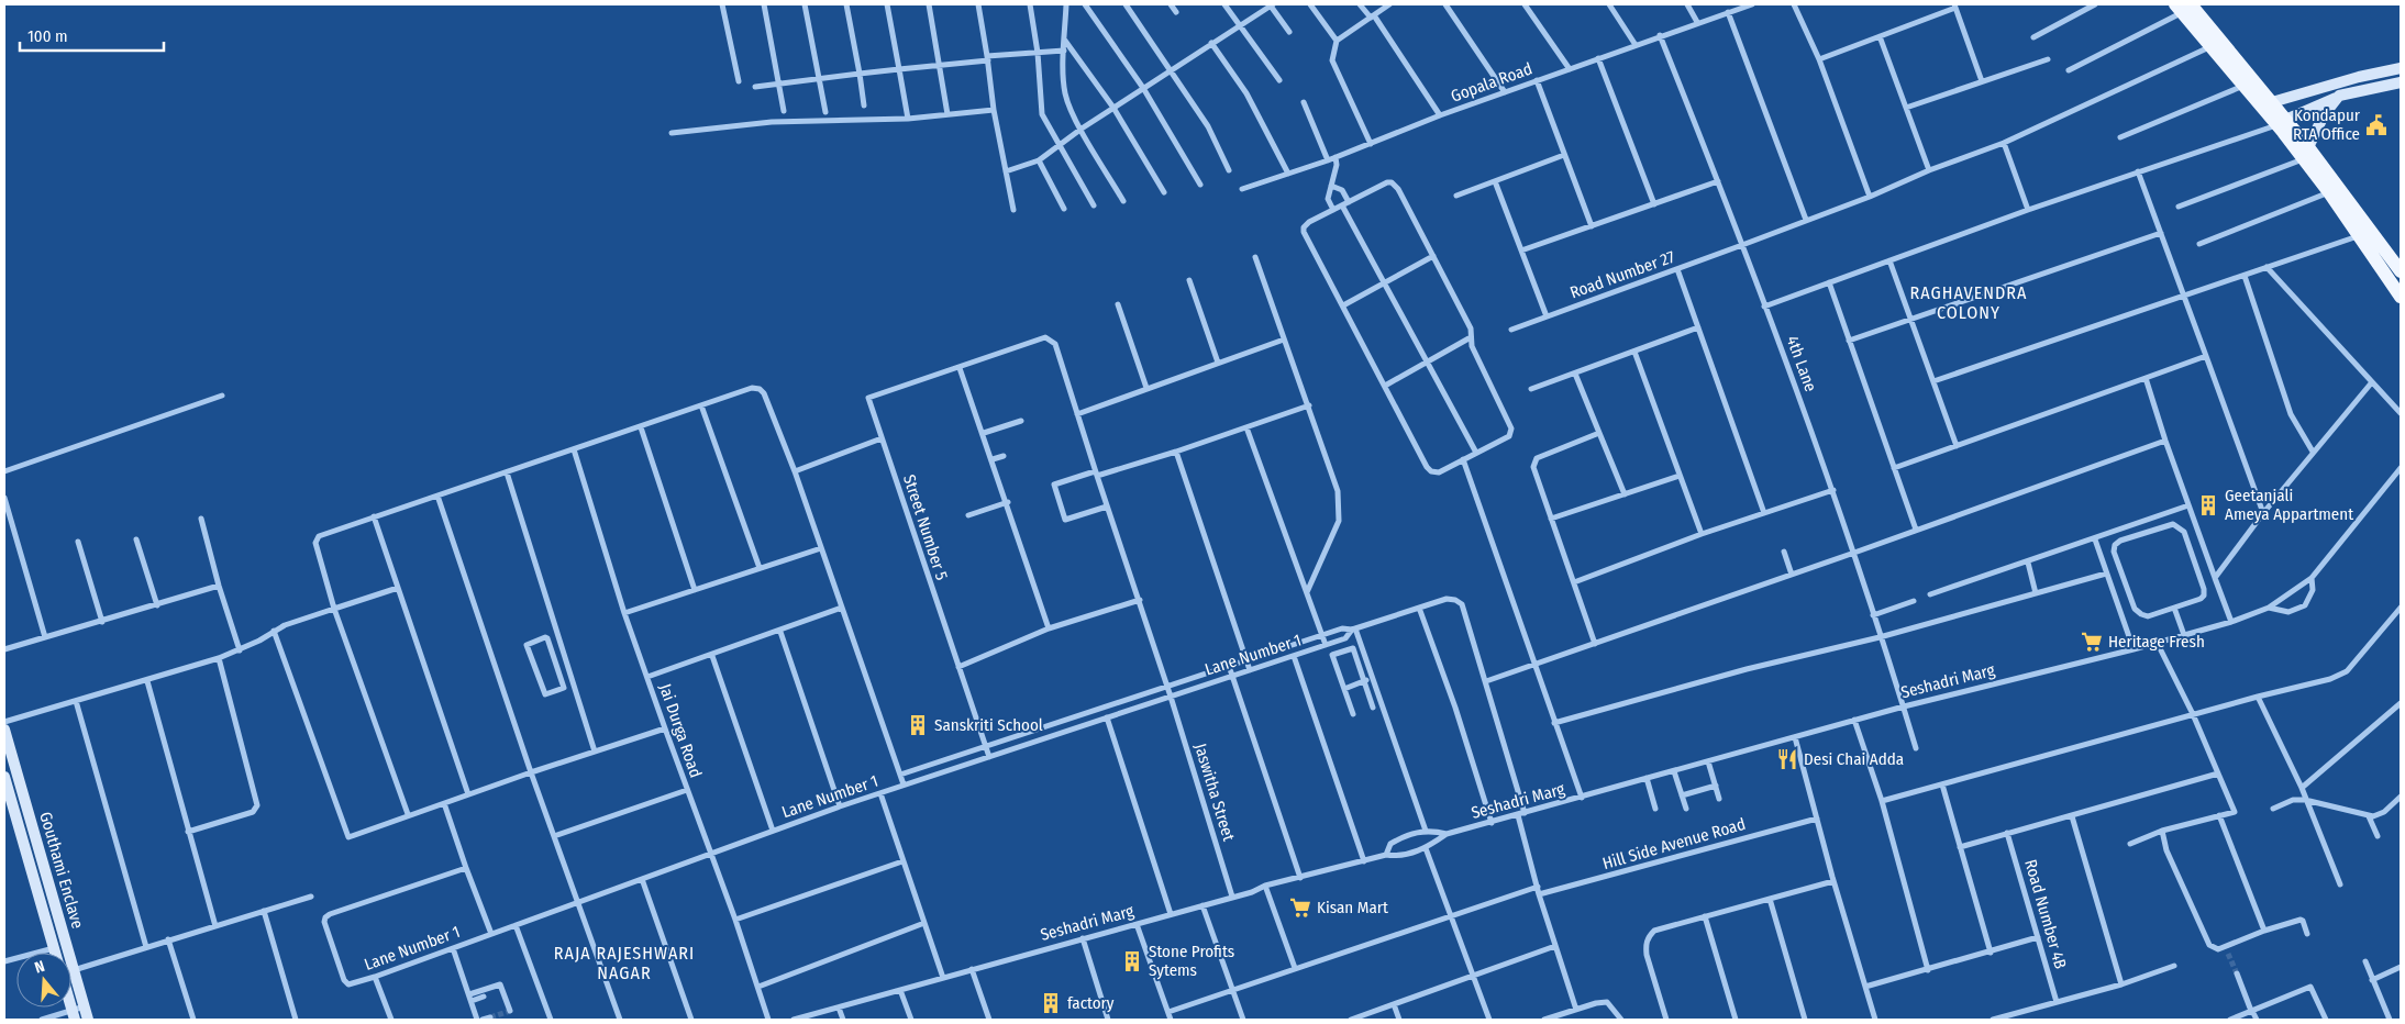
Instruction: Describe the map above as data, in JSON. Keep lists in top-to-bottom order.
{
  "streets": {
    "street": [
      "Gopala Road",
      "Road Number 27",
      "4th Lane",
      "Street Number 5",
      "Lane Number 1",
      "Seshadri Marg",
      "Jai Durga Road",
      "Jaswitha Street",
      "Hill Side Avenue Road",
      "Gouthami Enclave",
      "Road Number 4B"
    ]
  },
  "crossings": [
    ["Gopala Road", "4th Lane"],
    ["Road Number 27", "4th Lane"],
    ["4th Lane", "Seshadri Marg"],
    ["Street Number 5", "Lane Number 1"],
    ["Street Number 5", "Jaswitha Street"],
    ["Lane Number 1", "Jai Durga Road"],
    ["Lane Number 1", "Jaswitha Street"],
    ["Seshadri Marg", "Jaswitha Street"]
  ],
  "districts": ["RAGHAVENDRA COLONY", "RAJA RAJESHWARI NAGAR"],
  "places": {
    "public building": ["Kondapur RTA Office"],
    "building": [
      "Geetanjali Ameya Appartment",
      "Sanskriti School",
      "Stone Profits Sytems",
      "factory"
    ],
    "supermarket": ["Heritage Fresh", "Kisan Mart"],
    "restaurant": ["Desi Chai Adda"]
  },
  "scale_bar": "100 m",
  "north": "top"
}
